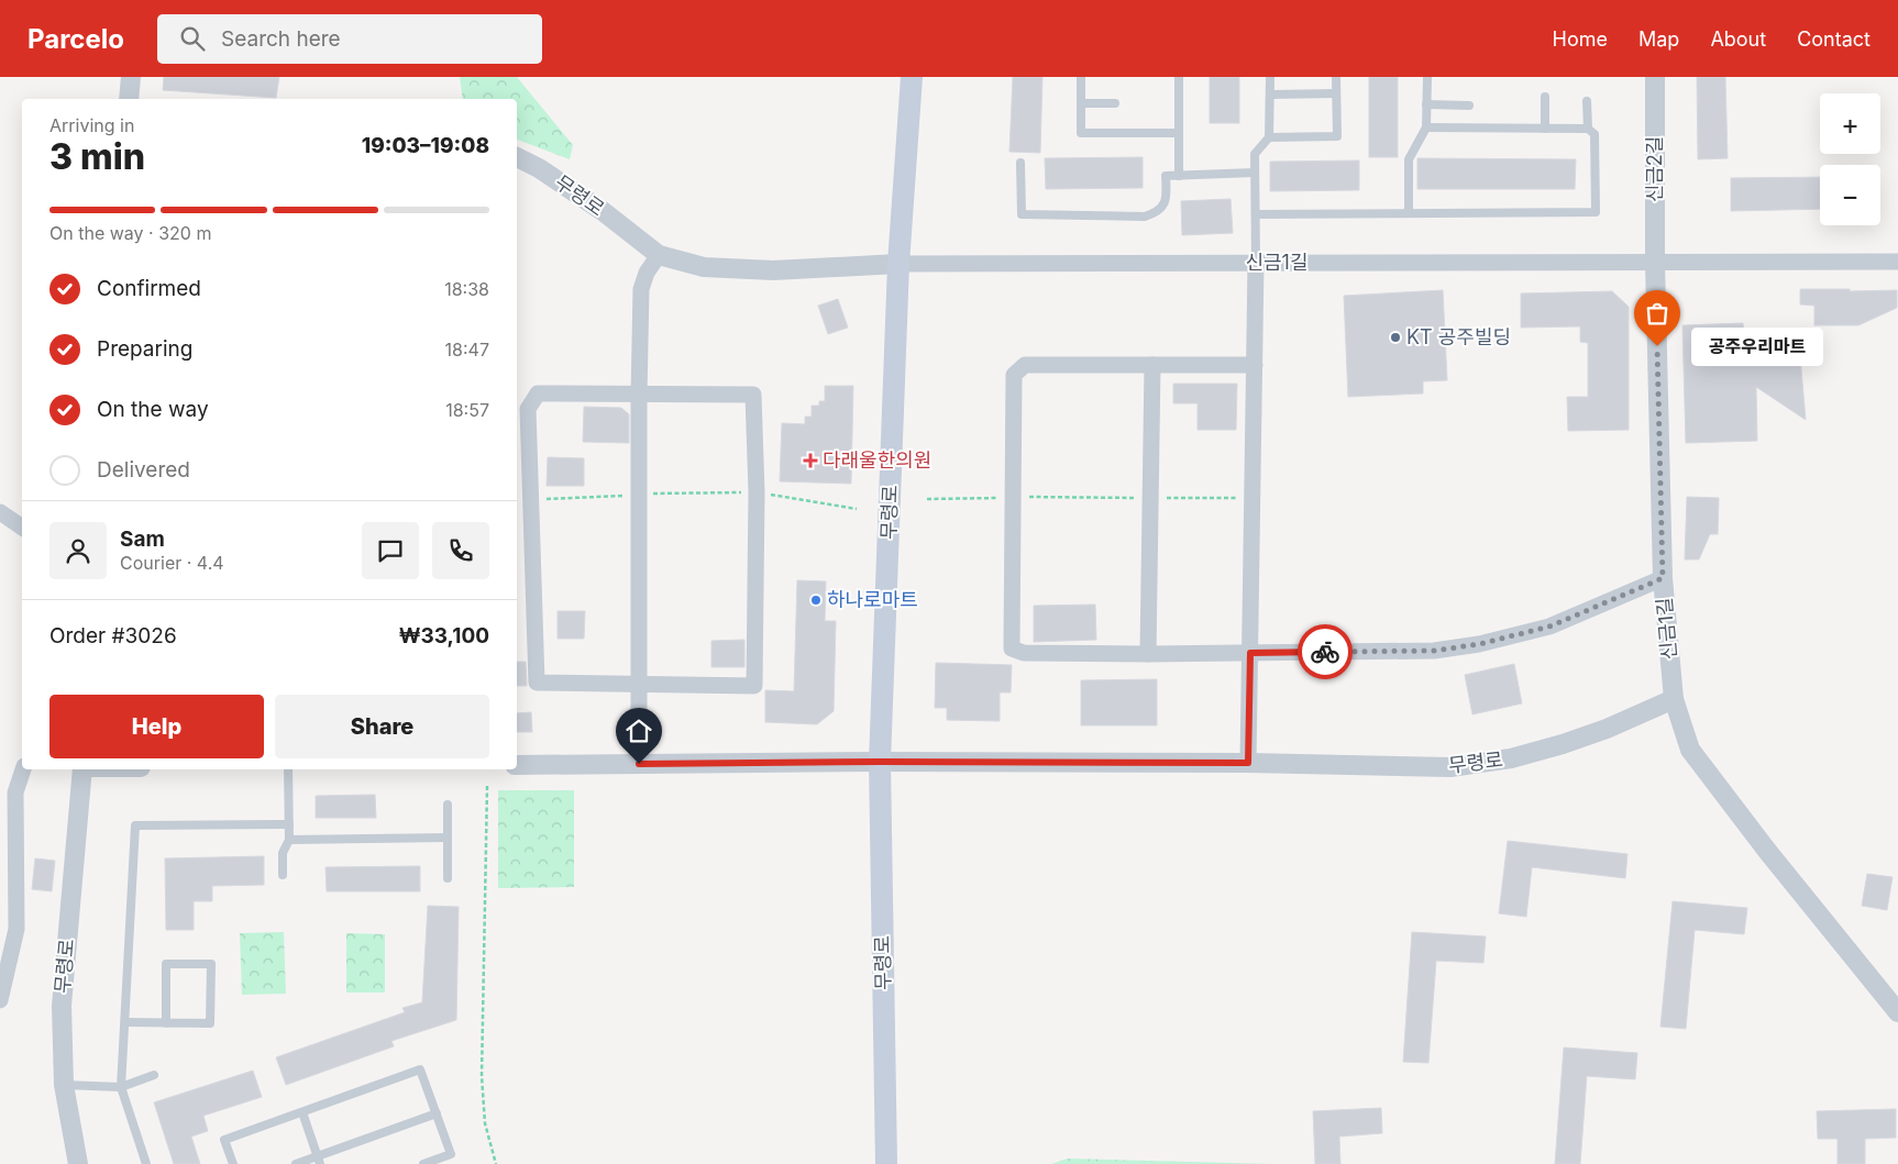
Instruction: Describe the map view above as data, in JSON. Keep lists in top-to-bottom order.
{
  "streets": {
    "main road": ["무령로"],
    "street": ["신금2길", "신금1길"]
  },
  "crossings": [
    ["신금2길", "신금1길"],
    ["무령로", "신금1길"]
  ],
  "places": {
    "other": ["KT 공주빌딩", "공주우리마트", "하나로마트"],
    "health": ["다래울한의원"]
  },
  "page": {
    "header": "Parcelo",
    "search": "Search here",
    "nav": [
      "Home",
      "Map",
      "About",
      "Contact"
    ],
    "map_buttons": ["+", "−"],
    "heading": ["3 min", "Arriving in", "19:03–19:08"],
    "panel": [
      "Sam",
      "Courier · 4.4",
      "Order #3026",
      "₩33,100"
    ],
    "bar": "On the way · 320 m",
    "list": [
      ["Confirmed", "18:38"],
      ["Preparing", "18:47"],
      ["On the way", "18:57"],
      "Delivered"
    ],
    "bubble": "공주우리마트",
    "buttons": ["Help", "Share"]
  }
}
